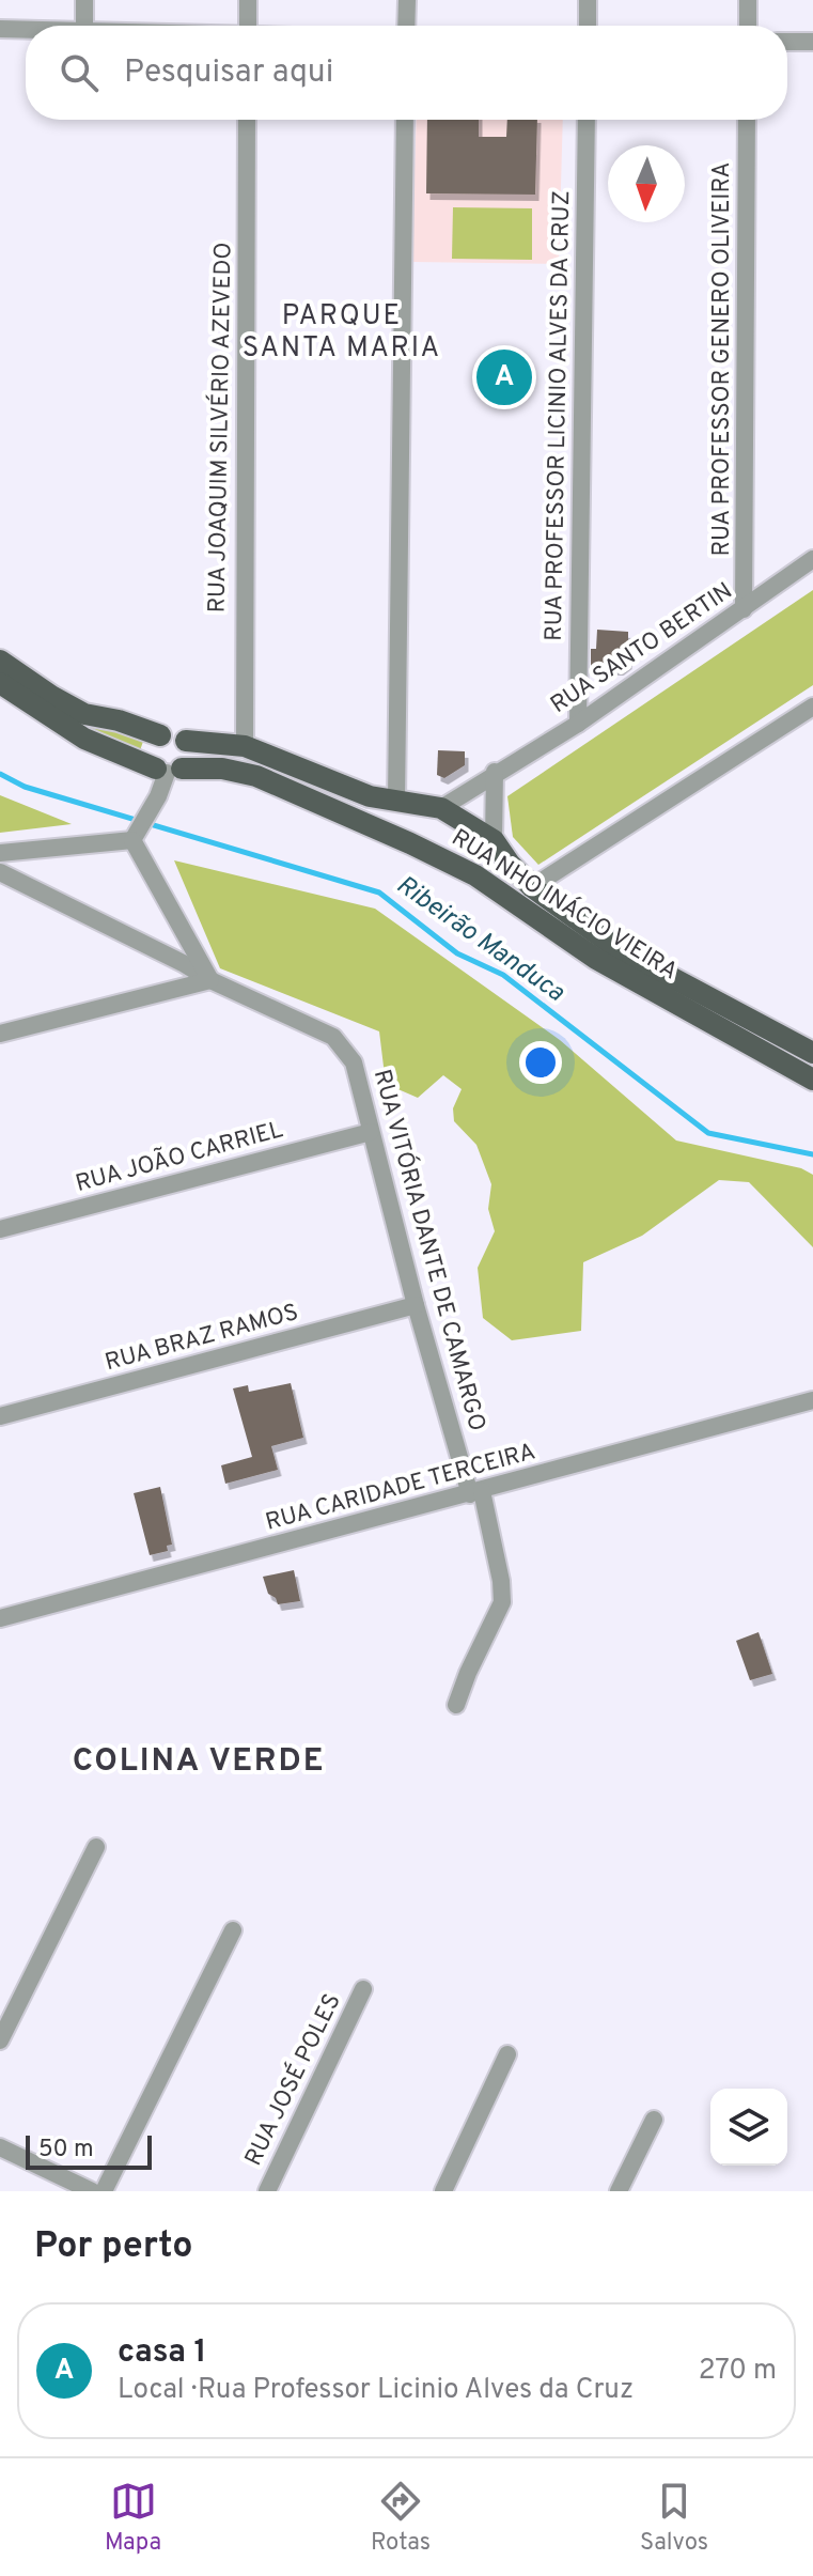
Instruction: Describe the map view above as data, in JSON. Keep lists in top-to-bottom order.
{
  "streets": {
    "main road": ["RUA NHO INÁCIO VIEIRA"],
    "street": [
      "RUA PROFESSOR GENERO OLIVEIRA",
      "RUA PROFESSOR LICINIO ALVES DA CRUZ",
      "RUA JOAQUIM SILVÉRIO AZEVEDO",
      "RUA SANTO BERTIN",
      "RUA JOÃO CARRIEL",
      "RUA VITÓRIA DANTE DE CAMARGO",
      "RUA BRAZ RAMOS",
      "RUA CARIDADE TERCEIRA",
      "RUA JOSÉ POLES"
    ]
  },
  "crossings": [
    ["RUA PROFESSOR GENERO OLIVEIRA", "RUA SANTO BERTIN"],
    ["RUA PROFESSOR LICINIO ALVES DA CRUZ", "RUA SANTO BERTIN"],
    ["RUA JOAQUIM SILVÉRIO AZEVEDO", "RUA NHO INÁCIO VIEIRA"],
    ["RUA SANTO BERTIN", "RUA NHO INÁCIO VIEIRA"],
    ["RUA JOÃO CARRIEL", "RUA VITÓRIA DANTE DE CAMARGO"],
    ["RUA VITÓRIA DANTE DE CAMARGO", "RUA BRAZ RAMOS"],
    ["RUA VITÓRIA DANTE DE CAMARGO", "RUA CARIDADE TERCEIRA"]
  ],
  "districts": ["PARQUE SANTA MARIA", "COLINA VERDE"],
  "water": ["Ribeirão Manduca"],
  "scale_bar": "50 m",
  "north": "bottom",
  "page": {
    "search": "Pesquisar aqui",
    "pins": "A",
    "scale": "50 m",
    "heading": "Por perto",
    "list": [
      {
        "mark": "A",
        "name": "casa 1",
        "note": "Local · Rua Professor Licinio Alves da Cruz",
        "value": "270 m"
      }
    ],
    "nav": ["Mapa", "Rotas", "Salvos"]
  }
}
